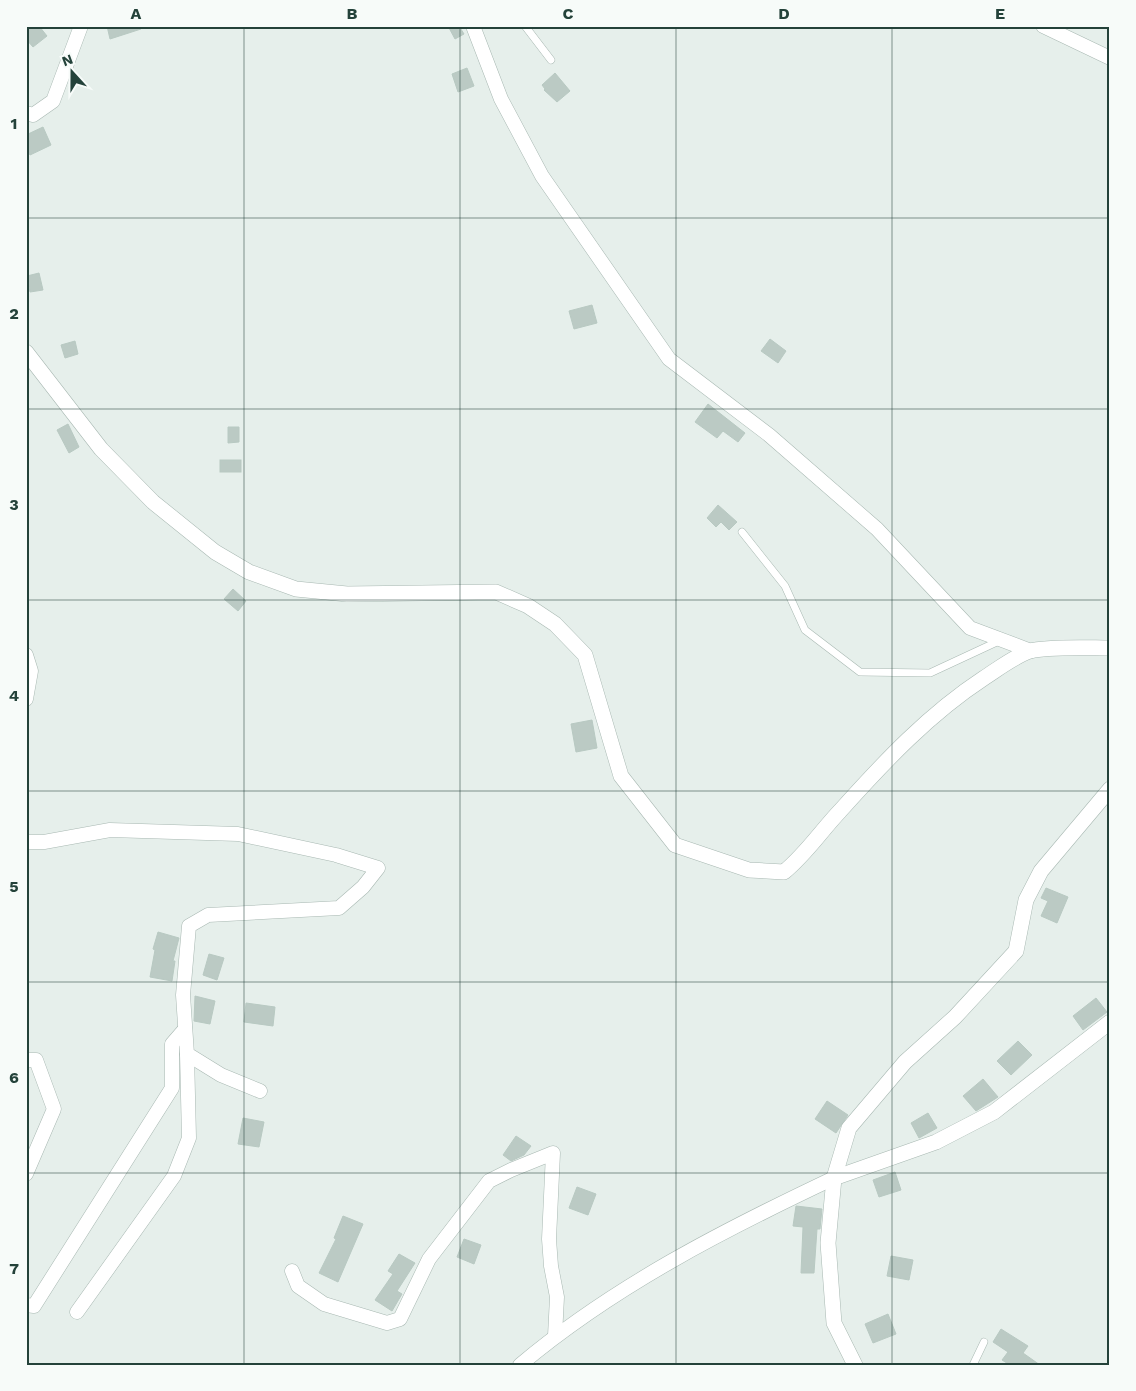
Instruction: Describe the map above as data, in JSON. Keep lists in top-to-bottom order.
{
  "north": "top",
  "grid": {
    "columns": [
      "A",
      "B",
      "C",
      "D",
      "E"
    ],
    "rows": [
      "1",
      "2",
      "3",
      "4",
      "5",
      "6",
      "7"
    ]
  }
}
